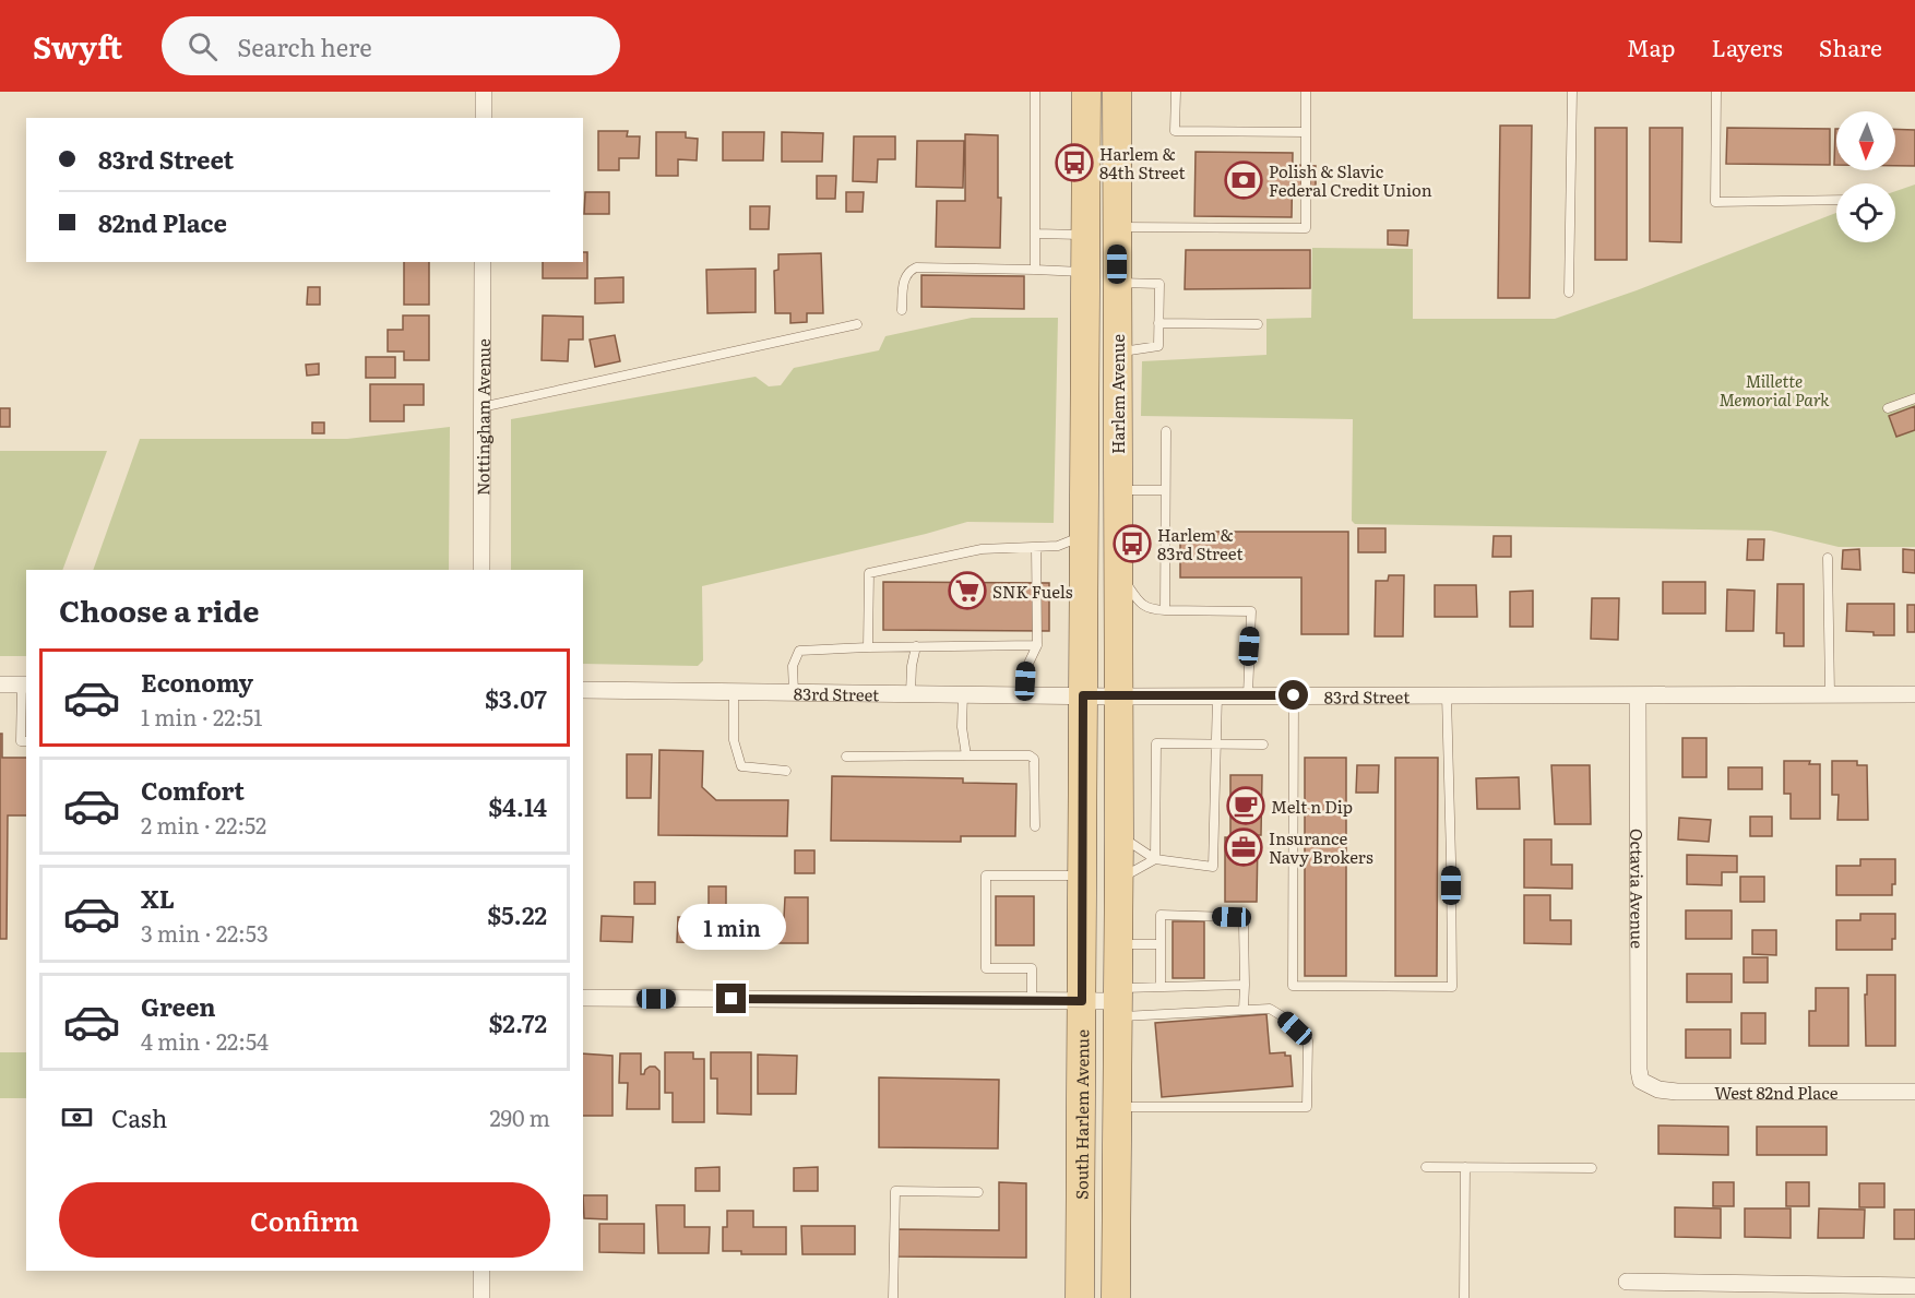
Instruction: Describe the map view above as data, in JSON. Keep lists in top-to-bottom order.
{
  "streets": {
    "main road": ["Harlem Avenue", "South Harlem Avenue"],
    "street": [
      "Nottingham Avenue",
      "83rd Street",
      "Octavia Avenue",
      "West 82nd Place"
    ]
  },
  "crossings": [
    ["Harlem Avenue", "83rd Street"],
    ["Harlem Avenue", "South Harlem Avenue"],
    ["83rd Street", "Octavia Avenue"],
    ["83rd Street", "South Harlem Avenue"],
    ["Octavia Avenue", "West 82nd Place"]
  ],
  "parks": ["Millette Memorial Park"],
  "places": {
    "bus stop": ["Harlem & 84th Street", "Harlem & 83rd Street"],
    "bank": ["Polish & Slavic Federal Credit Union"],
    "supermarket": ["SNK Fuels"],
    "cafe": ["Melt n Dip"],
    "office": ["Insurance Navy Brokers"]
  },
  "north": "bottom",
  "page": {
    "header": "Swyft",
    "search": "Search here",
    "nav": ["Map", "Layers", "Share"],
    "banner": ["83rd Street", "82nd Place"],
    "heading": "Choose a ride",
    "list": [
      {
        "name": "Economy",
        "note": "1 min · 22:51",
        "value": "$3.07"
      },
      {
        "name": "Comfort",
        "note": "2 min · 22:52",
        "value": "$4.14"
      },
      {
        "name": "XL",
        "note": "3 min · 22:53",
        "value": "$5.22"
      },
      {
        "name": "Green",
        "note": "4 min · 22:54",
        "value": "$2.72"
      }
    ],
    "bubble": "1 min",
    "pay": ["Cash", "290 m"],
    "buttons": "Confirm"
  }
}
